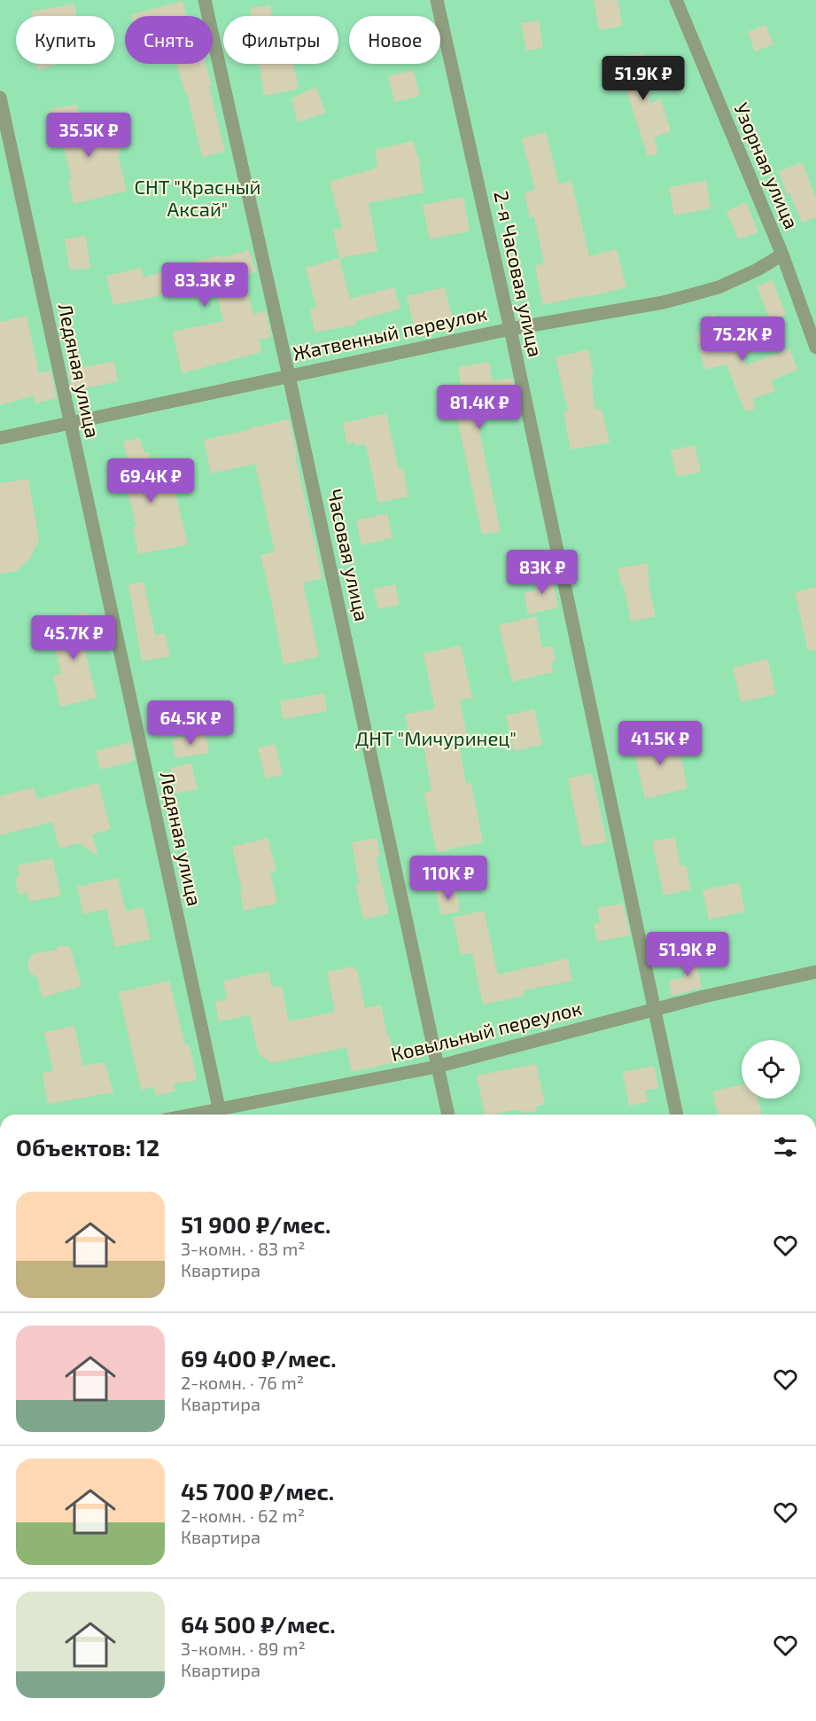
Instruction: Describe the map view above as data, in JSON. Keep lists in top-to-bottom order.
{
  "streets": {
    "street": [
      "Узорная улица",
      "2-я Часовая улица",
      "Жатвенный переулок",
      "Ледяная улица",
      "Часовая улица",
      "Ковыльный переулок"
    ]
  },
  "crossings": [
    ["Узорная улица", "Жатвенный переулок"],
    ["2-я Часовая улица", "Жатвенный переулок"],
    ["2-я Часовая улица", "Ковыльный переулок"],
    ["Жатвенный переулок", "Ледяная улица"],
    ["Жатвенный переулок", "Часовая улица"],
    ["Ледяная улица", "Ковыльный переулок"],
    ["Часовая улица", "Ковыльный переулок"]
  ],
  "parks": ["СНТ \"Красный Аксай\"", "ДНТ \"Мичуринец\""],
  "page": {
    "chip": [
      "Купить",
      "Снять",
      "Фильтры",
      "Новое"
    ],
    "price": [
      "51.9K ₽",
      "35.5K ₽",
      "83.3K ₽",
      "75.2K ₽",
      "81.4K ₽",
      "69.4K ₽",
      "83K ₽",
      "45.7K ₽",
      "64.5K ₽",
      "41.5K ₽",
      "110K ₽",
      "51.9K ₽"
    ],
    "heading": "Объектов: 12",
    "list": [
      {
        "name": "51 900 ₽/мес.",
        "note": "3-комн. · 83 m² · Квартира"
      },
      {
        "name": "69 400 ₽/мес.",
        "note": "2-комн. · 76 m² · Квартира"
      },
      {
        "name": "45 700 ₽/мес.",
        "note": "2-комн. · 62 m² · Квартира"
      },
      {
        "name": "64 500 ₽/мес.",
        "note": "3-комн. · 89 m² · Квартира"
      }
    ]
  }
}
